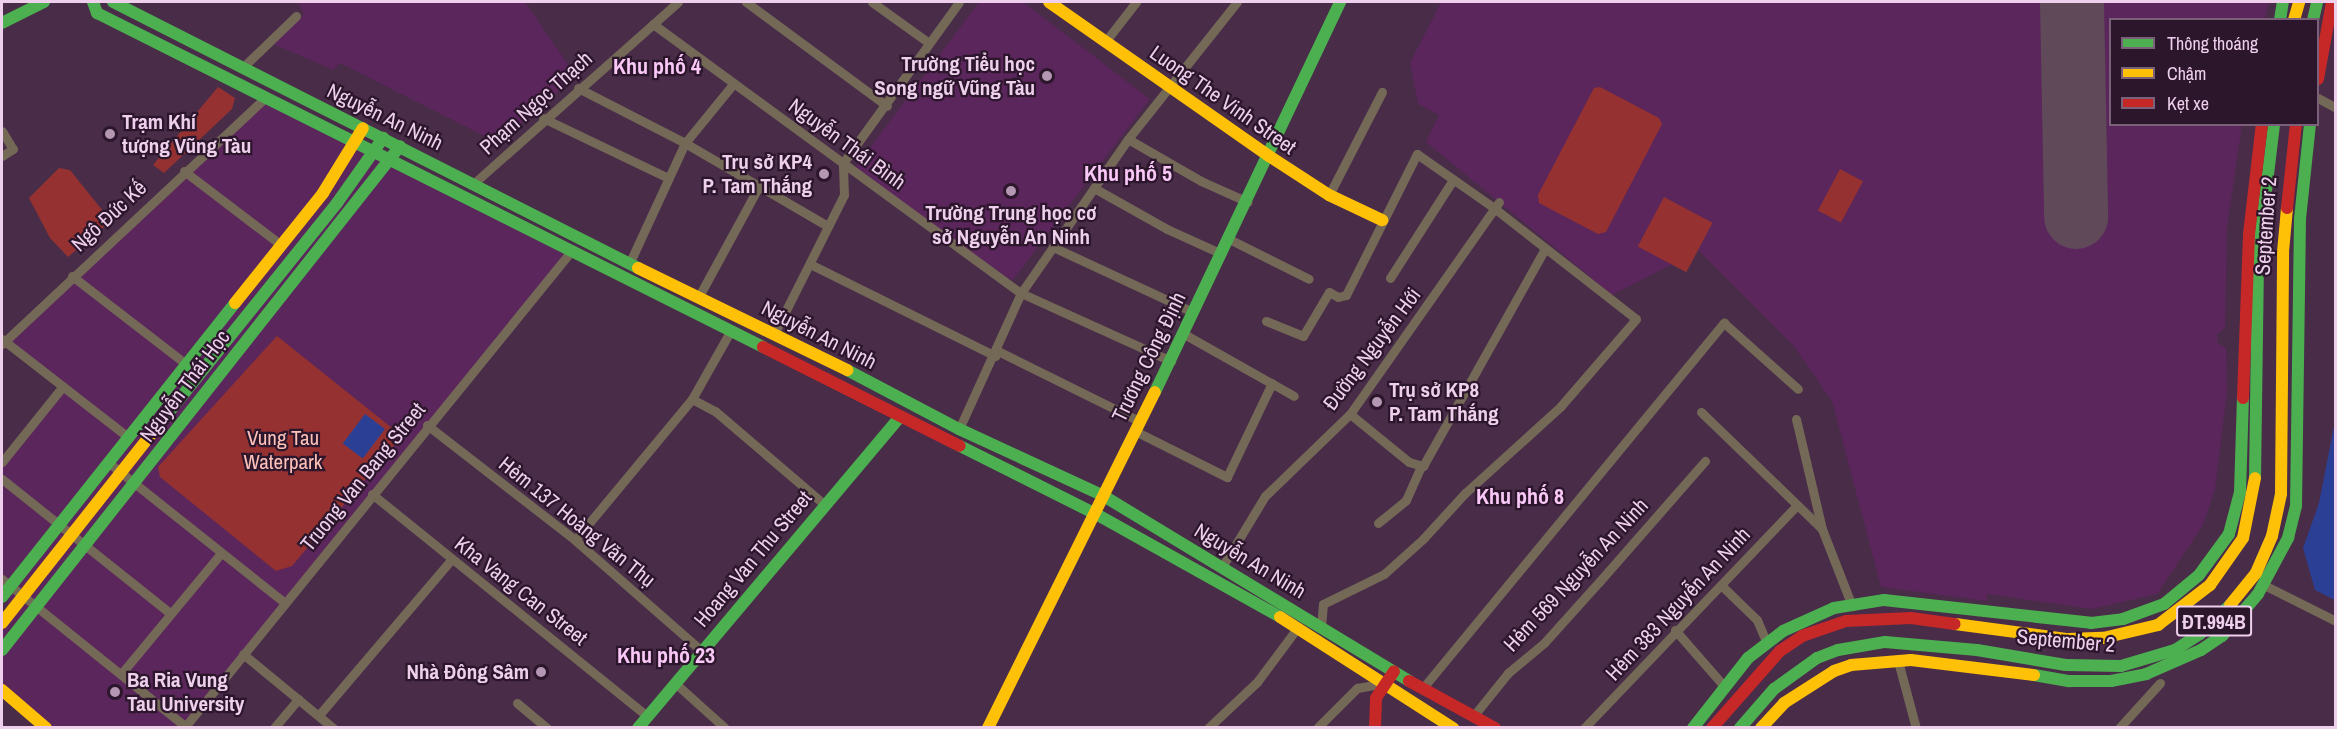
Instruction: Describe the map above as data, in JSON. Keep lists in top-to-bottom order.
{
  "streets": {
    "main road": [
      "Luong The Vinh Street",
      "Nguyễn An Ninh",
      "September 2",
      "Trương Công Định",
      "Nguyễn Thái Học",
      "Hoang Van Thu Street",
      "ĐT.994B"
    ],
    "street": [
      "Phạm Ngọc Thạch",
      "Nguyễn Thái Bình",
      "Ngô Đức Kế",
      "Đường Nguyễn Hới",
      "Truong Van Bang Street",
      "Hẻm 137 Hoàng Văn Thụ",
      "Hẻm 569 Nguyễn An Ninh",
      "Kha Vang Can Street",
      "Hẻm 383 Nguyễn An Ninh"
    ]
  },
  "crossings": [
    ["Luong The Vinh Street", "Trương Công Định"],
    ["Phạm Ngọc Thạch", "Nguyễn An Ninh"],
    ["Phạm Ngọc Thạch", "Nguyễn Thái Bình"],
    ["Nguyễn An Ninh", "Ngô Đức Kế"],
    ["Nguyễn An Ninh", "Đường Nguyễn Hới"],
    ["Nguyễn An Ninh", "Trương Công Định"],
    ["Nguyễn An Ninh", "Nguyễn Thái Học"],
    ["Nguyễn An Ninh", "Truong Van Bang Street"],
    ["Nguyễn An Ninh", "Hoang Van Thu Street"],
    ["Nguyễn An Ninh", "Hẻm 569 Nguyễn An Ninh"],
    ["Nguyễn Thái Bình", "Trương Công Định"],
    ["Truong Van Bang Street", "Hẻm 137 Hoàng Văn Thụ"],
    ["Truong Van Bang Street", "Kha Vang Can Street"],
    ["Hẻm 137 Hoàng Văn Thụ", "Hoang Van Thu Street"],
    ["Hoang Van Thu Street", "Kha Vang Can Street"]
  ],
  "districts": [
    "Khu phố 4",
    "Khu phố 5",
    "Khu phố 8",
    "Khu phố 23"
  ],
  "parks": ["Vung Tau Waterpark"],
  "places": [
    "Trường Tiểu học Song ngữ Vũng Tàu",
    "Trạm Khí tượng Vũng Tàu",
    "Trụ sở KP4 P. Tam Thắng",
    "Trường Trung học cơ sở Nguyễn An Ninh",
    "Trụ sở KP8 P. Tam Thắng",
    "Nhà Đông Sâm",
    "Ba Ria Vung Tau University"
  ],
  "legend": ["Thông thoáng", "Chậm", "Kẹt xe"]
}
